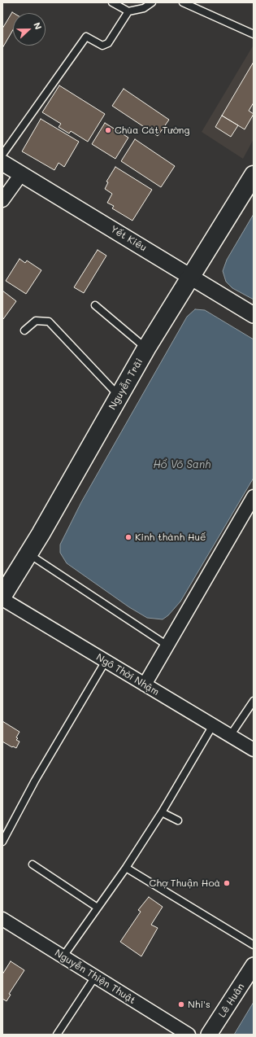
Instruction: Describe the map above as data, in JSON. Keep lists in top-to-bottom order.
{
  "streets": {
    "main road": ["Nguyễn Trãi"],
    "street": [
      "Yết Kiêu",
      "Ngô Thời Nhậm",
      "Nguyễn Thiện Thuật",
      "Lê Huân"
    ]
  },
  "crossings": [
    ["Yết Kiêu", "Nguyễn Trãi"]
  ],
  "water": ["Hồ Võ Sanh"],
  "places": [
    "Chùa Cát Tường",
    "Kinh thành Huế",
    "Chợ Thuận Hoà",
    "Nhi's"
  ],
  "north": "right"
}
